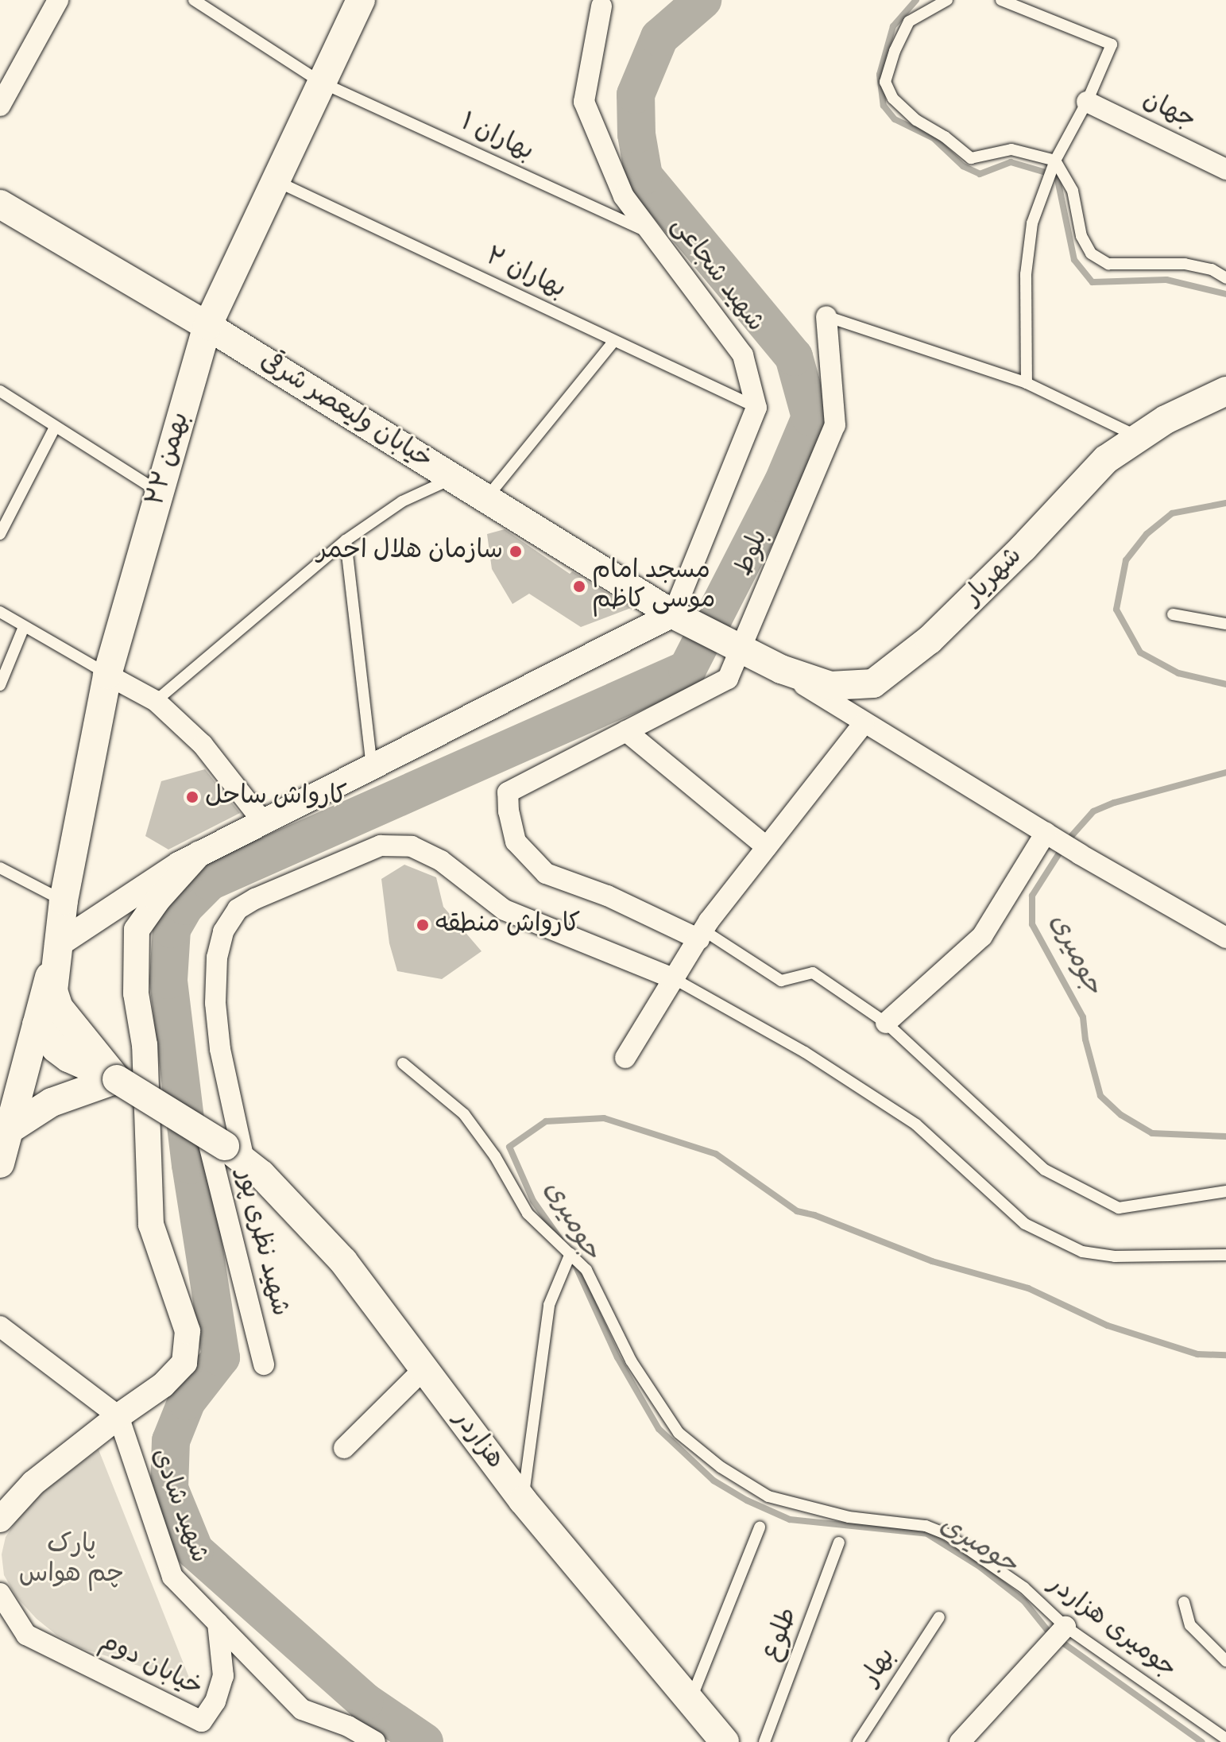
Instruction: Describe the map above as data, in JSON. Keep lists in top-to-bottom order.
{
  "streets": {
    "main road": [
      "خیابان ولیعصر شرقی",
      "۲۲ بهمن",
      "شهریار",
      "هزاردر"
    ],
    "street": [
      "جهان",
      "شهید شجاعی",
      "بلوط",
      "شهید نظری پور",
      "شهید شادی",
      "خیابان دوم"
    ],
    "lane": [
      "بهاران ۱",
      "بهاران ۲",
      "جومیری هزاردر",
      "طلوع",
      "بهار"
    ]
  },
  "crossings": [
    ["بهاران ۱", "شهید شجاعی"],
    ["بهاران ۱", "۲۲ بهمن"],
    ["بهاران ۲", "شهید شجاعی"],
    ["بهاران ۲", "۲۲ بهمن"],
    ["خیابان ولیعصر شرقی", "۲۲ بهمن"],
    ["خیابان ولیعصر شرقی", "بلوط"],
    ["خیابان ولیعصر شرقی", "شهریار"],
    ["بلوط", "شهریار"],
    ["شهید نظری پور", "هزاردر"],
    ["شهید شادی", "خیابان دوم"]
  ],
  "water": ["جومیری"],
  "parks": ["پارک چم هواس"],
  "places": [
    "سازمان هلال احمر",
    "مسجد امام موسی کاظم",
    "کارواش ساحل",
    "کارواش منطقه"
  ]
}
